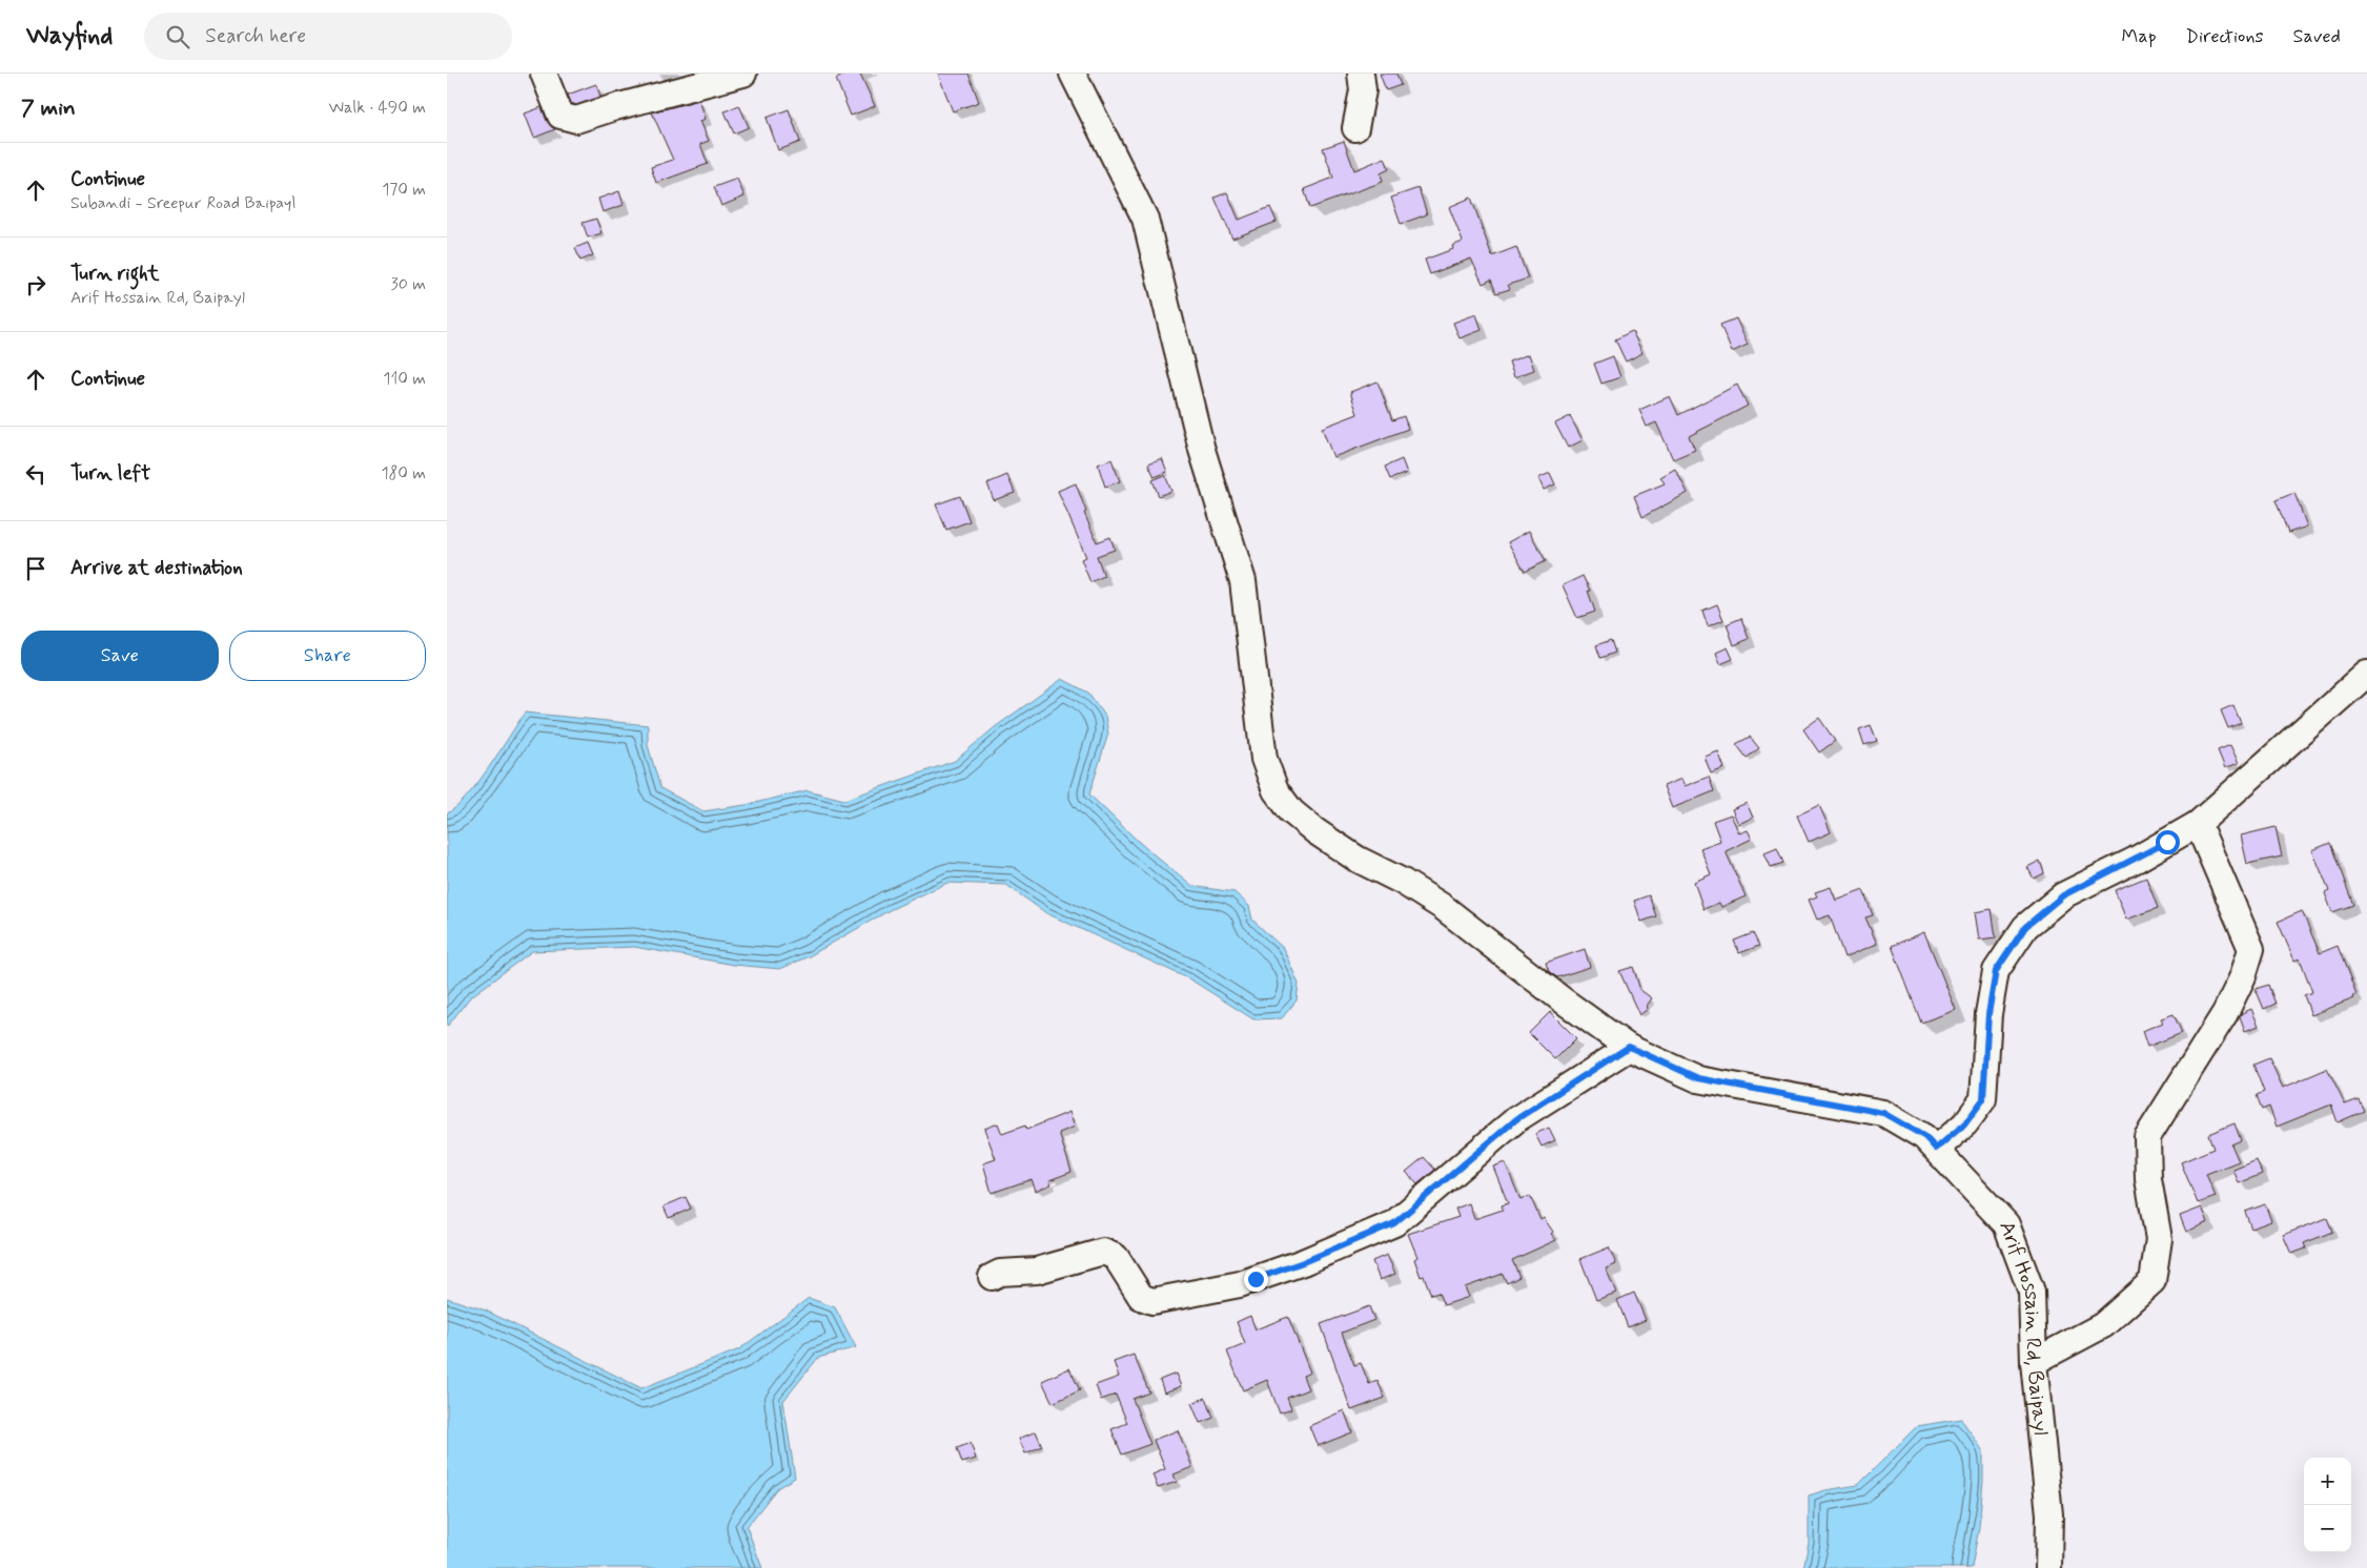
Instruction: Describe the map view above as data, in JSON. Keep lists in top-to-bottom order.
{
  "streets": {
    "street": ["Arif Hossain Rd, Baipayl"]
  },
  "page": {
    "header": "Wayfind",
    "search": "Search here",
    "nav": ["Map", "Directions", "Saved"],
    "heading": ["7 min", "Walk · 490 m"],
    "list": [
      ["Continue", "Subandi - Sreepur Road Baipayl", "170 m"],
      ["Turn right", "Arif Hossain Rd, Baipayl", "30 m"],
      ["Continue", "110 m"],
      ["Turn left", "180 m"],
      "Arrive at destination"
    ],
    "buttons": ["Save", "Share"],
    "map_buttons": ["+", "−"]
  }
}
